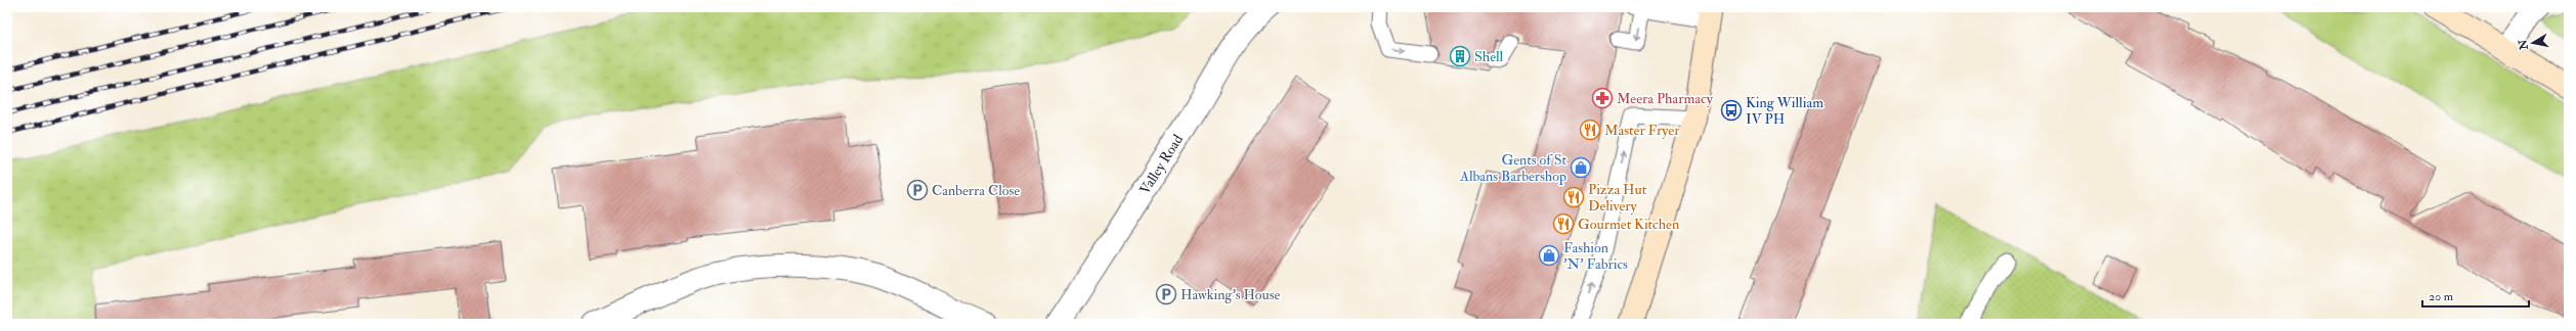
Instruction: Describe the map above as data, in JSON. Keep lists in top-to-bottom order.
{
  "streets": {
    "street": ["Valley Road"]
  },
  "places": {
    "building": ["Shell"],
    "pharmacy": ["Meera Pharmacy"],
    "bus stop": ["King William IV PH"],
    "restaurant": ["Master Fryer", "Pizza Hut Delivery", "Gourmet Kitchen"],
    "shop": ["Gents of St Albans Barbershop", "Fashion 'N' Fabrics"],
    "parking": ["Canberra Close", "Hawking's House"]
  },
  "scale_bar": "20 m",
  "north": "left"
}
